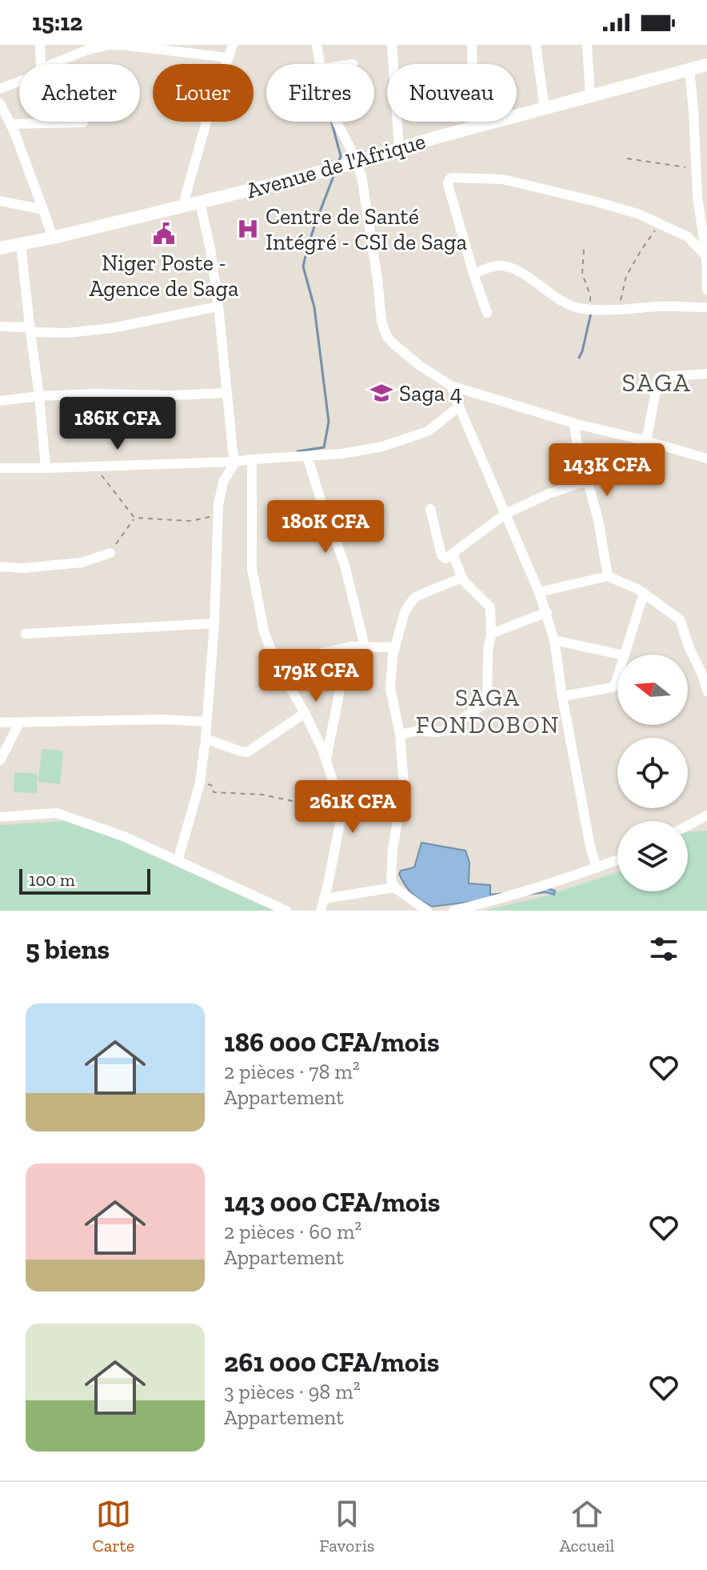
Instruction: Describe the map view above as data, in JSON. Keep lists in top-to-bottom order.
{
  "streets": {
    "main road": ["Avenue de l'Afrique"]
  },
  "districts": ["SAGA", "SAGA FONDOBON"],
  "places": {
    "hospital": ["Centre de Santé Intégré - CSI de Saga"],
    "public building": ["Niger Poste - Agence de Saga"],
    "school or university": ["Saga 4"]
  },
  "scale_bar": "100 m",
  "north": "left",
  "page": {
    "status": "15:12",
    "chip": [
      "Acheter",
      "Louer",
      "Filtres",
      "Nouveau"
    ],
    "price": [
      "186K CFA",
      "143K CFA",
      "180K CFA",
      "179K CFA",
      "261K CFA"
    ],
    "scale": "100 m",
    "heading": "5 biens",
    "list": [
      {
        "name": "186 000 CFA/mois",
        "note": "2 pièces · 78 m² · Appartement"
      },
      {
        "name": "143 000 CFA/mois",
        "note": "2 pièces · 60 m² · Appartement"
      },
      {
        "name": "261 000 CFA/mois",
        "note": "3 pièces · 98 m² · Appartement"
      }
    ],
    "tabs": ["Carte", "Favoris", "Accueil"]
  }
}
